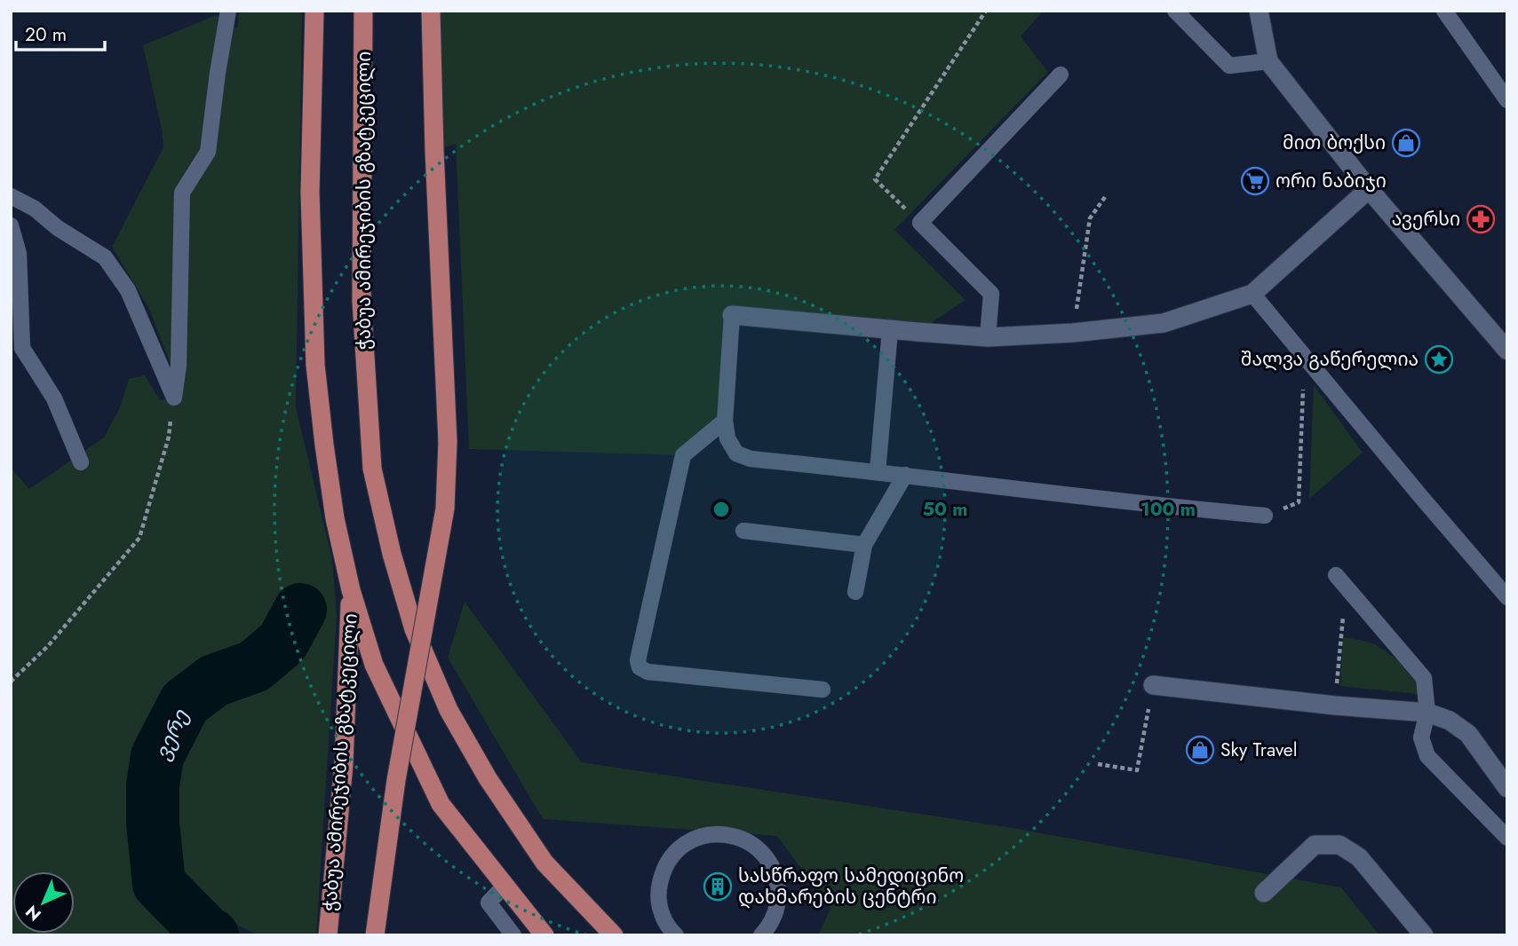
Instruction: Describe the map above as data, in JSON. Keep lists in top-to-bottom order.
{
  "streets": {
    "main road": ["ჭაბუა ამირეჯიბის გზატკეცილი"]
  },
  "water": ["ვერე"],
  "places": {
    "shop": ["მით ბოქსი", "Sky Travel"],
    "supermarket": ["ორი ნაბიჯი"],
    "pharmacy": ["ავერსი"],
    "place": ["შალვა გაწერელია"],
    "building": ["სასწრაფო სამედიცინო დახმარების ცენტრი"]
  },
  "scale_bar": "20 m",
  "north": "bottom left",
  "rings": ["50 m", "100 m"]
}
